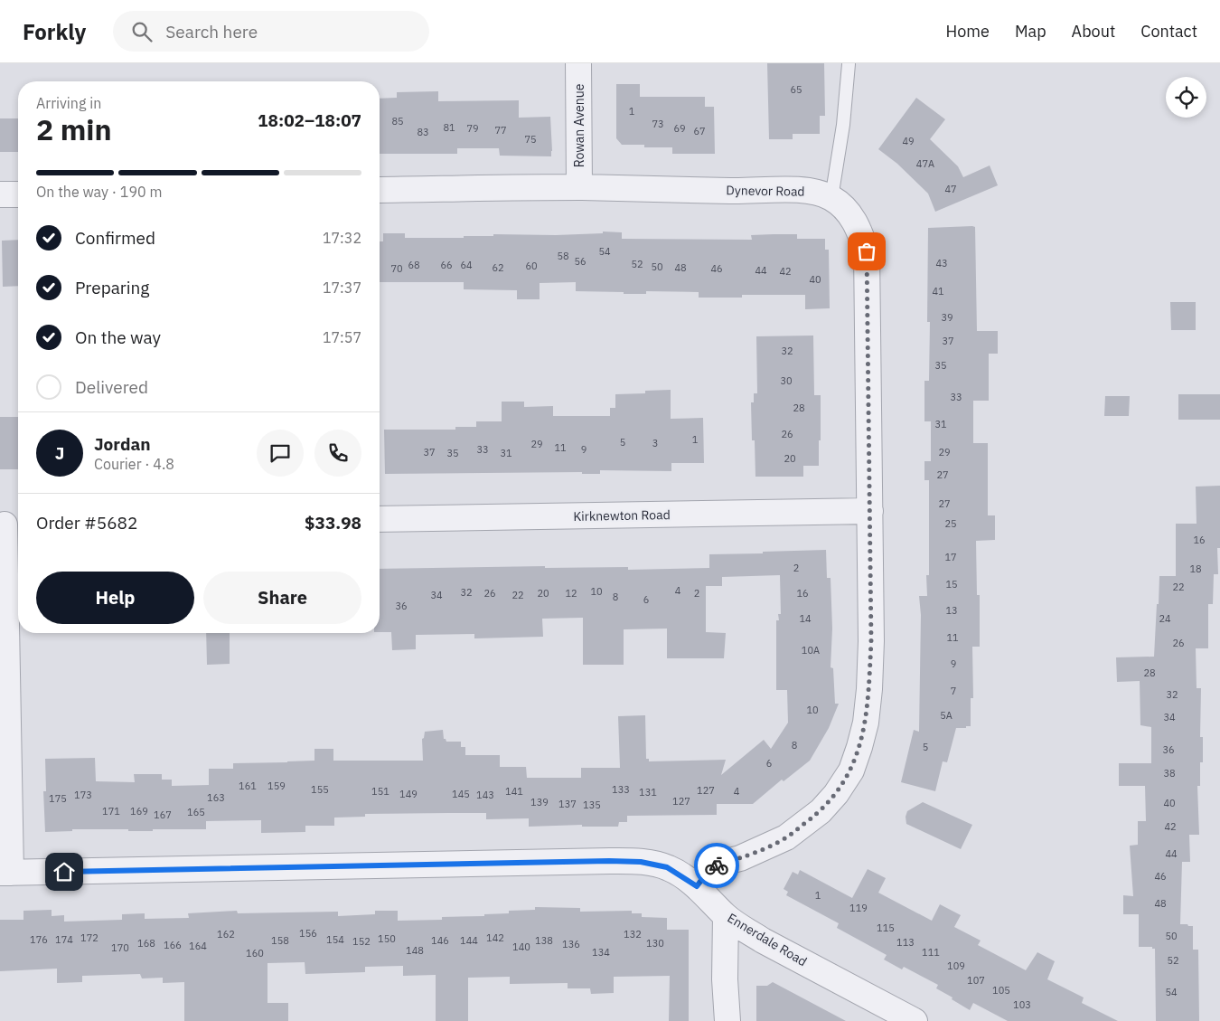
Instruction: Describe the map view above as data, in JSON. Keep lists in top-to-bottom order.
{
  "streets": {
    "street": [
      "Rowan Avenue",
      "Dynevor Road",
      "Kirknewton Road",
      "Ennerdale Road"
    ]
  },
  "crossings": [
    ["Rowan Avenue", "Dynevor Road"],
    ["Dynevor Road", "Kirknewton Road"],
    ["Dynevor Road", "Ennerdale Road"]
  ],
  "house_numbers": [
    "65",
    "1",
    "85",
    "73",
    "81",
    "79",
    "69",
    "77",
    "67",
    "83",
    "75",
    "49",
    "47A",
    "47",
    "54",
    "58",
    "56",
    "43",
    "52",
    "68",
    "66",
    "64",
    "60",
    "50",
    "62",
    "48",
    "70",
    "46",
    "44",
    "42",
    "40",
    "41",
    "39",
    "37",
    "32",
    "35",
    "30",
    "33",
    "28",
    "31",
    "26",
    "1",
    "5",
    "3",
    "29",
    "11",
    "33",
    "9",
    "37",
    "29",
    "35",
    "31",
    "20",
    "27",
    "27",
    "25",
    "16",
    "17",
    "2",
    "18",
    "15",
    "22",
    "4",
    "10",
    "32",
    "26",
    "20",
    "12",
    "2",
    "16",
    "34",
    "22",
    "8",
    "6",
    "36",
    "13",
    "14",
    "24",
    "11",
    "26",
    "10A",
    "9",
    "28",
    "7",
    "32",
    "10",
    "5A",
    "34",
    "8",
    "5",
    "36",
    "6",
    "38",
    "161",
    "159",
    "155",
    "133",
    "127",
    "151",
    "141",
    "4",
    "131",
    "149",
    "145",
    "173",
    "143",
    "163",
    "175",
    "127",
    "139",
    "40",
    "137",
    "135",
    "171",
    "169",
    "165",
    "167",
    "42",
    "44",
    "46",
    "1",
    "48",
    "119",
    "115",
    "156",
    "162",
    "132",
    "50",
    "172",
    "142",
    "150",
    "176",
    "174",
    "154",
    "158",
    "146",
    "144",
    "138",
    "152",
    "113",
    "168",
    "130",
    "136",
    "166",
    "164",
    "140",
    "170",
    "148",
    "134",
    "111",
    "160",
    "52",
    "109",
    "107",
    "105",
    "54",
    "103"
  ],
  "page": {
    "header": "Forkly",
    "search": "Search here",
    "nav": [
      "Home",
      "Map",
      "About",
      "Contact"
    ],
    "heading": ["2 min", "Arriving in", "18:02–18:07"],
    "panel": [
      "Jordan",
      "Courier · 4.8",
      "Order #5682",
      "$33.98"
    ],
    "bar": "On the way · 190 m",
    "list": [
      ["Confirmed", "17:32"],
      ["Preparing", "17:37"],
      ["On the way", "17:57"],
      "Delivered"
    ],
    "round": "J",
    "buttons": ["Help", "Share"]
  }
}
